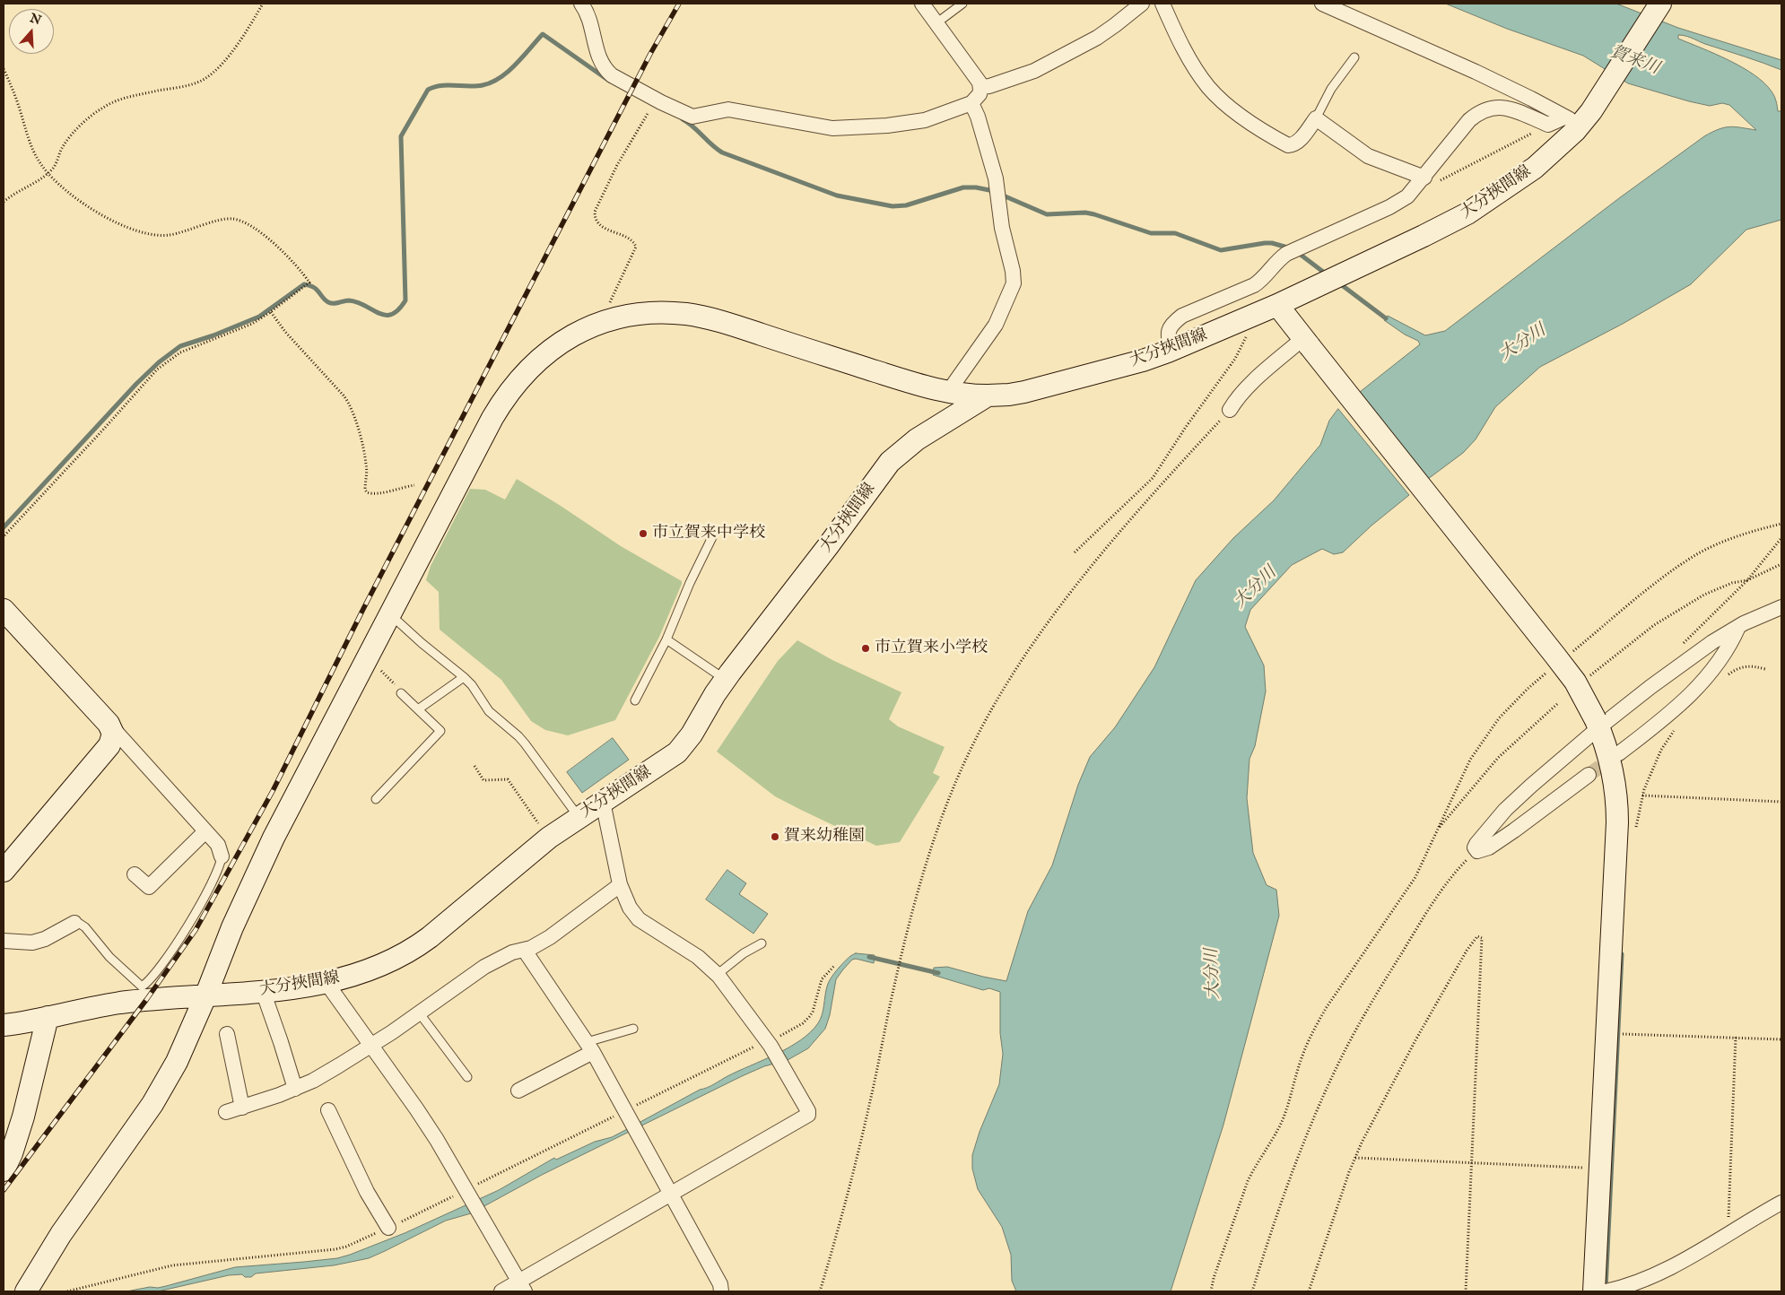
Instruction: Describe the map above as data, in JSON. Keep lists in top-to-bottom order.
{
  "streets": {
    "street": ["大分挾間線"]
  },
  "water": ["賀来川", "大分川"],
  "places": ["市立賀来中学校", "市立賀来小学校", "賀来幼稚園"],
  "north": "top"
}
